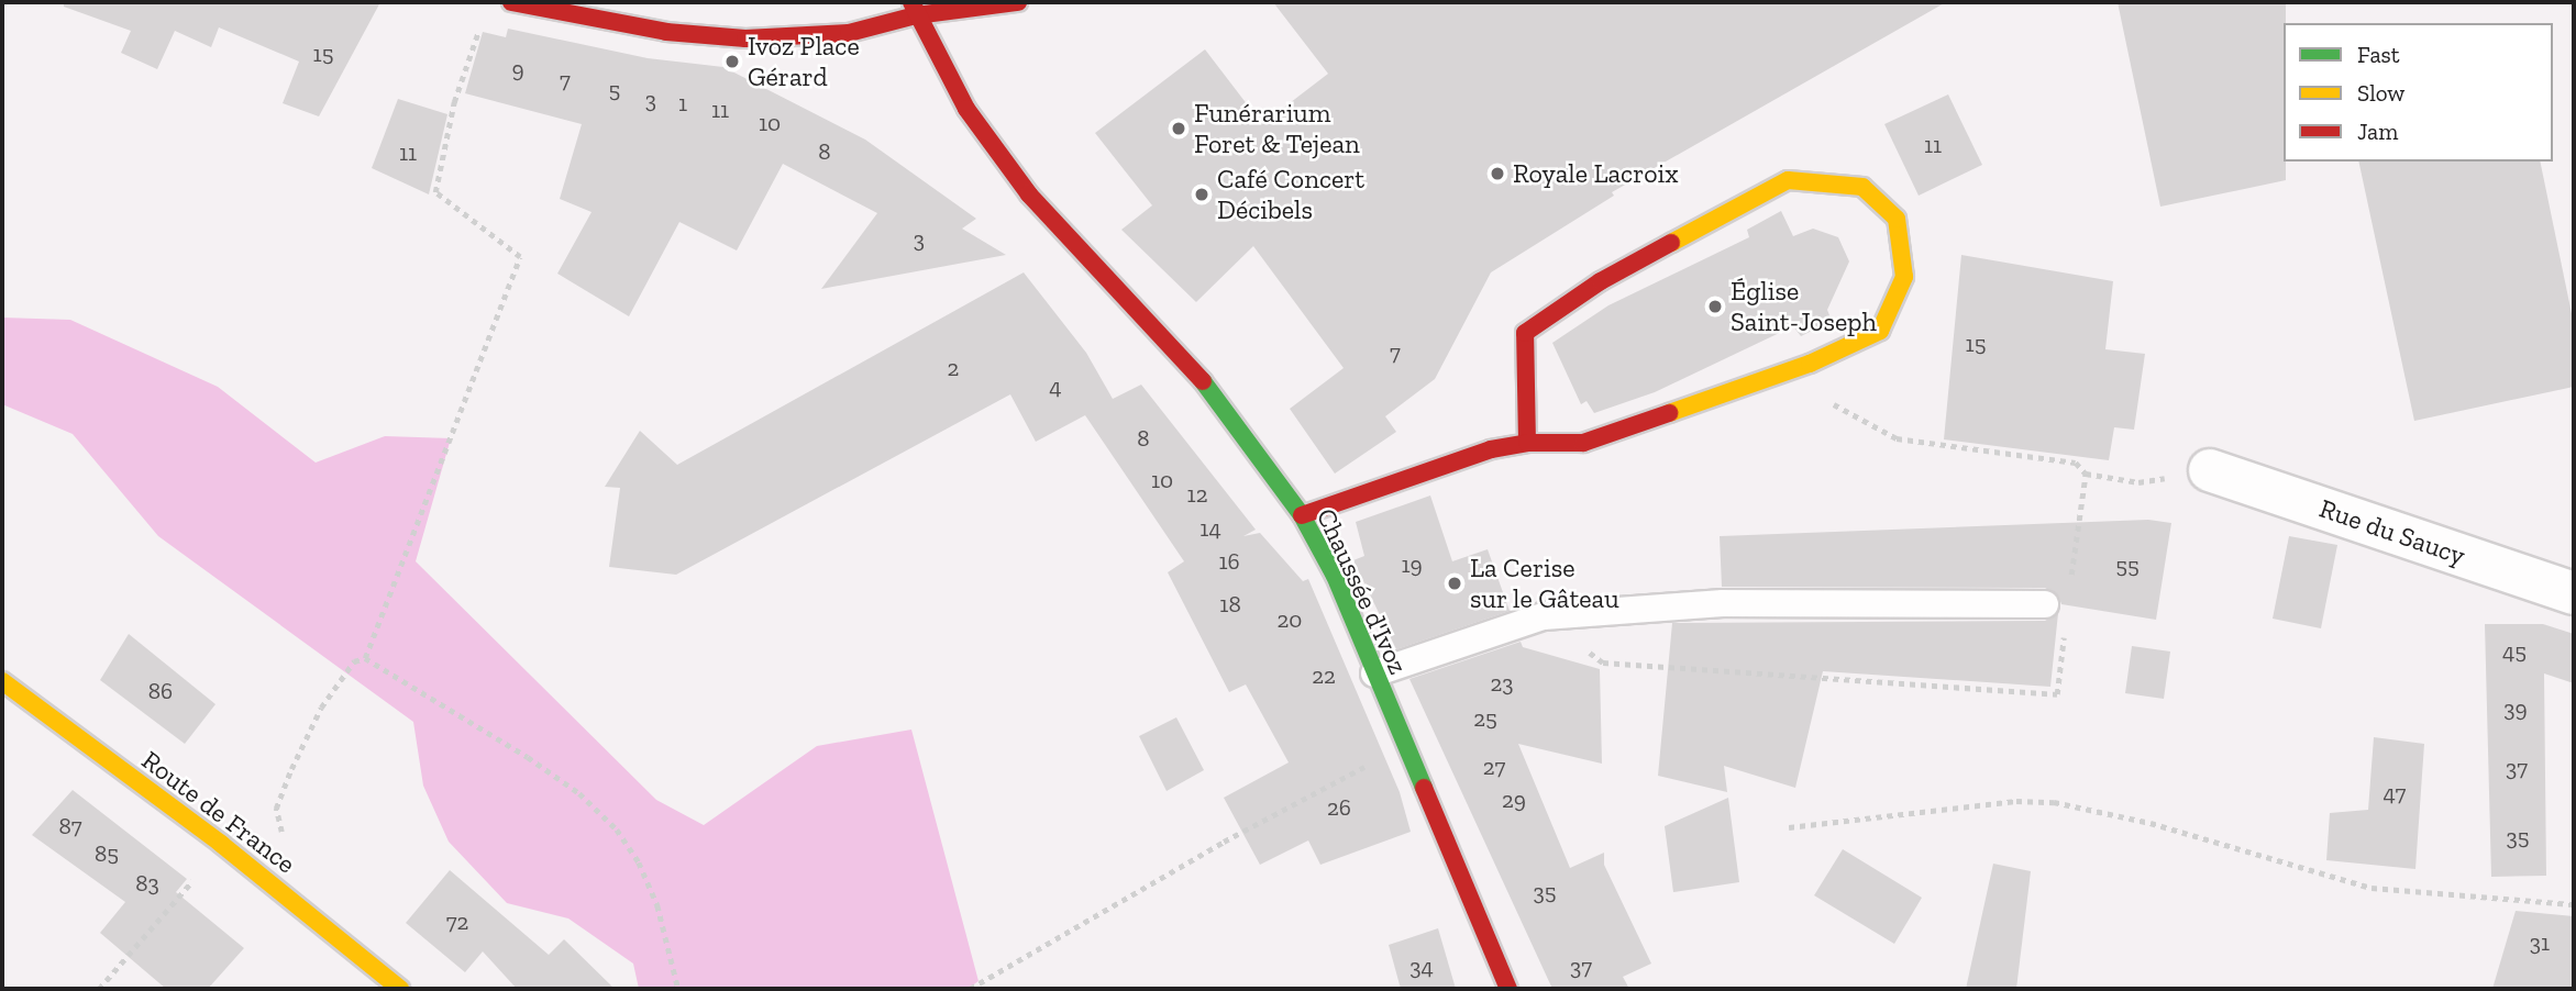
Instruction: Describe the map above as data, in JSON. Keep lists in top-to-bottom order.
{
  "streets": {
    "main road": ["Chaussée d'Ivoz", "Route de France"],
    "street": ["Rue du Saucy"]
  },
  "places": [
    "Ivoz Place Gérard",
    "Funérarium Foret & Tejean",
    "Royale Lacroix",
    "Café Concert Décibels",
    "Église Saint-Joseph",
    "La Cerise sur le Gâteau"
  ],
  "house_numbers": [
    "15",
    "9",
    "7",
    "5",
    "3",
    "1",
    "11",
    "10",
    "11",
    "8",
    "11",
    "3",
    "15",
    "7",
    "2",
    "4",
    "8",
    "10",
    "12",
    "14",
    "16",
    "19",
    "55",
    "18",
    "20",
    "45",
    "22",
    "23",
    "86",
    "39",
    "25",
    "27",
    "37",
    "47",
    "29",
    "26",
    "87",
    "35",
    "85",
    "83",
    "35",
    "72",
    "31",
    "34",
    "37"
  ],
  "legend": ["Fast", "Slow", "Jam"]
}
